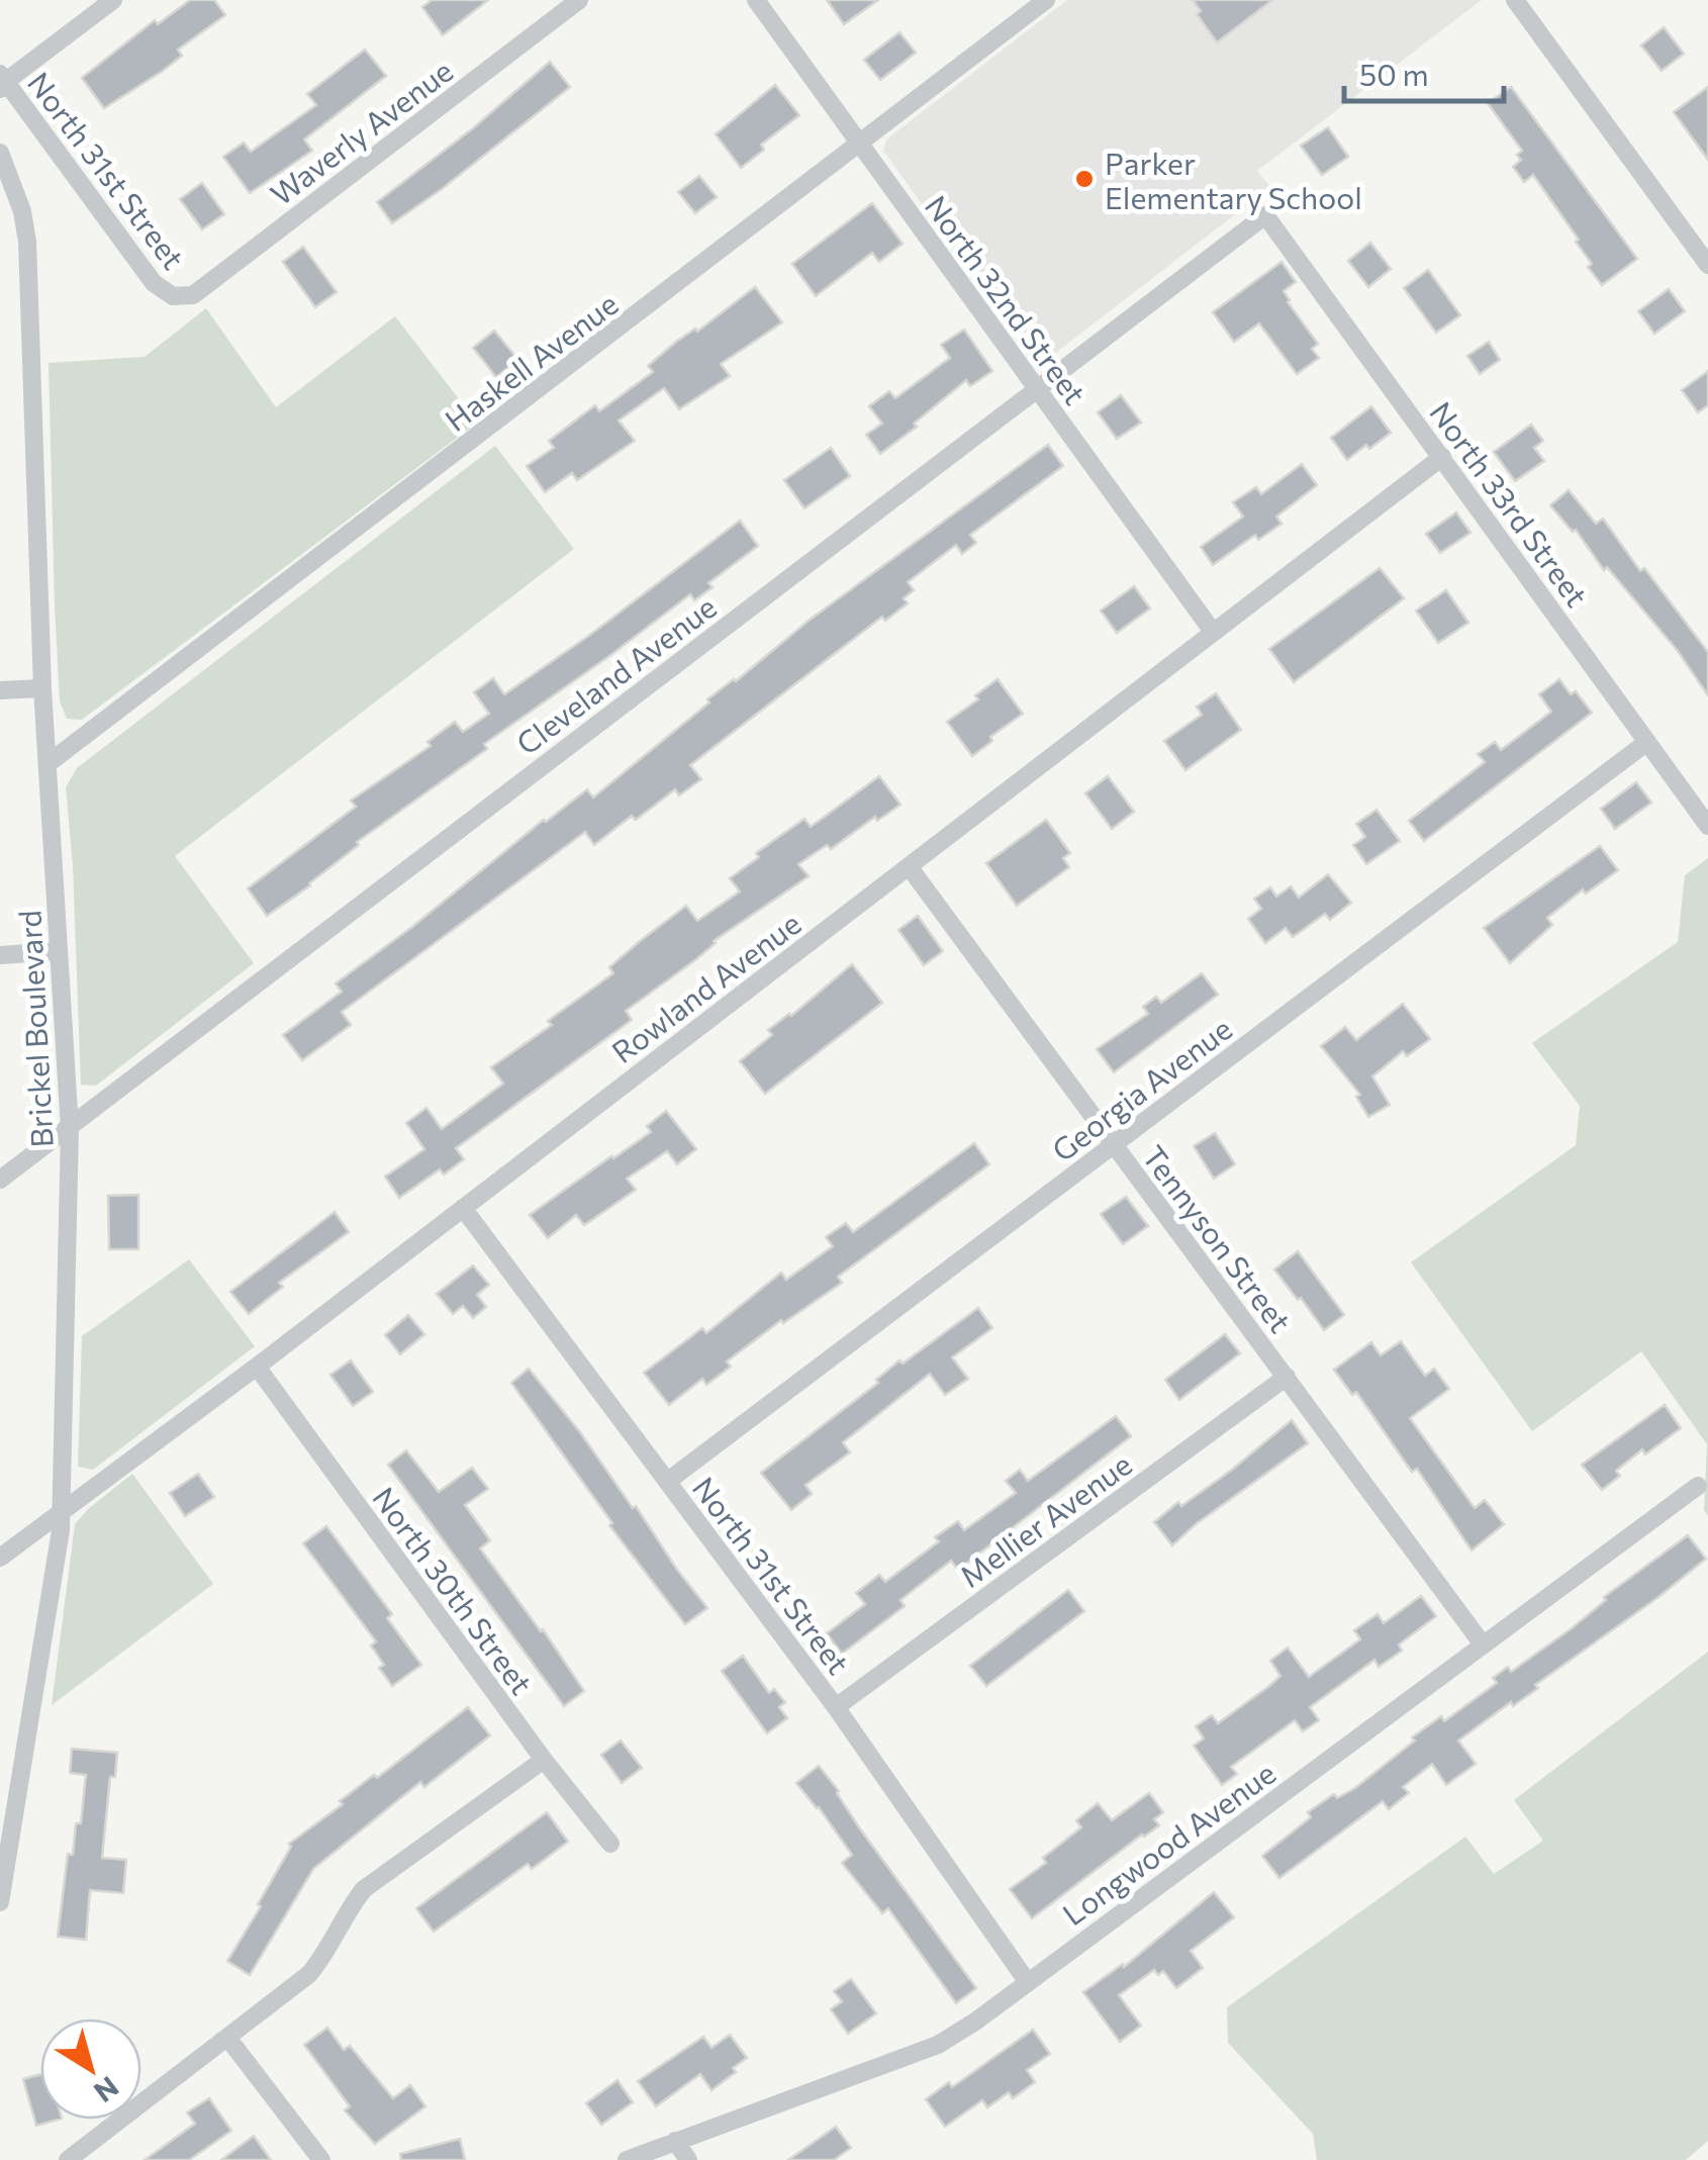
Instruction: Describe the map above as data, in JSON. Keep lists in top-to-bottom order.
{
  "streets": {
    "street": [
      "Waverly Avenue",
      "North 31st Street",
      "North 32nd Street",
      "Haskell Avenue",
      "North 33rd Street",
      "Cleveland Avenue",
      "Rowland Avenue",
      "Brickel Boulevard",
      "Georgia Avenue",
      "Tennyson Street",
      "Mellier Avenue",
      "North 30th Street",
      "Longwood Avenue"
    ]
  },
  "crossings": [
    ["Waverly Avenue", "North 31st Street"],
    ["North 31st Street", "Rowland Avenue"],
    ["North 31st Street", "Georgia Avenue"],
    ["North 31st Street", "Mellier Avenue"],
    ["North 31st Street", "Longwood Avenue"],
    ["North 32nd Street", "Haskell Avenue"],
    ["North 32nd Street", "Cleveland Avenue"],
    ["North 32nd Street", "Rowland Avenue"],
    ["Haskell Avenue", "Brickel Boulevard"],
    ["North 33rd Street", "Cleveland Avenue"],
    ["North 33rd Street", "Rowland Avenue"],
    ["North 33rd Street", "Georgia Avenue"],
    ["Cleveland Avenue", "Brickel Boulevard"],
    ["Rowland Avenue", "Brickel Boulevard"],
    ["Rowland Avenue", "Tennyson Street"],
    ["Rowland Avenue", "North 30th Street"],
    ["Georgia Avenue", "Tennyson Street"],
    ["Tennyson Street", "Mellier Avenue"],
    ["Tennyson Street", "Longwood Avenue"]
  ],
  "places": ["Parker Elementary School"],
  "scale_bar": "50 m",
  "north": "bottom right"
}
